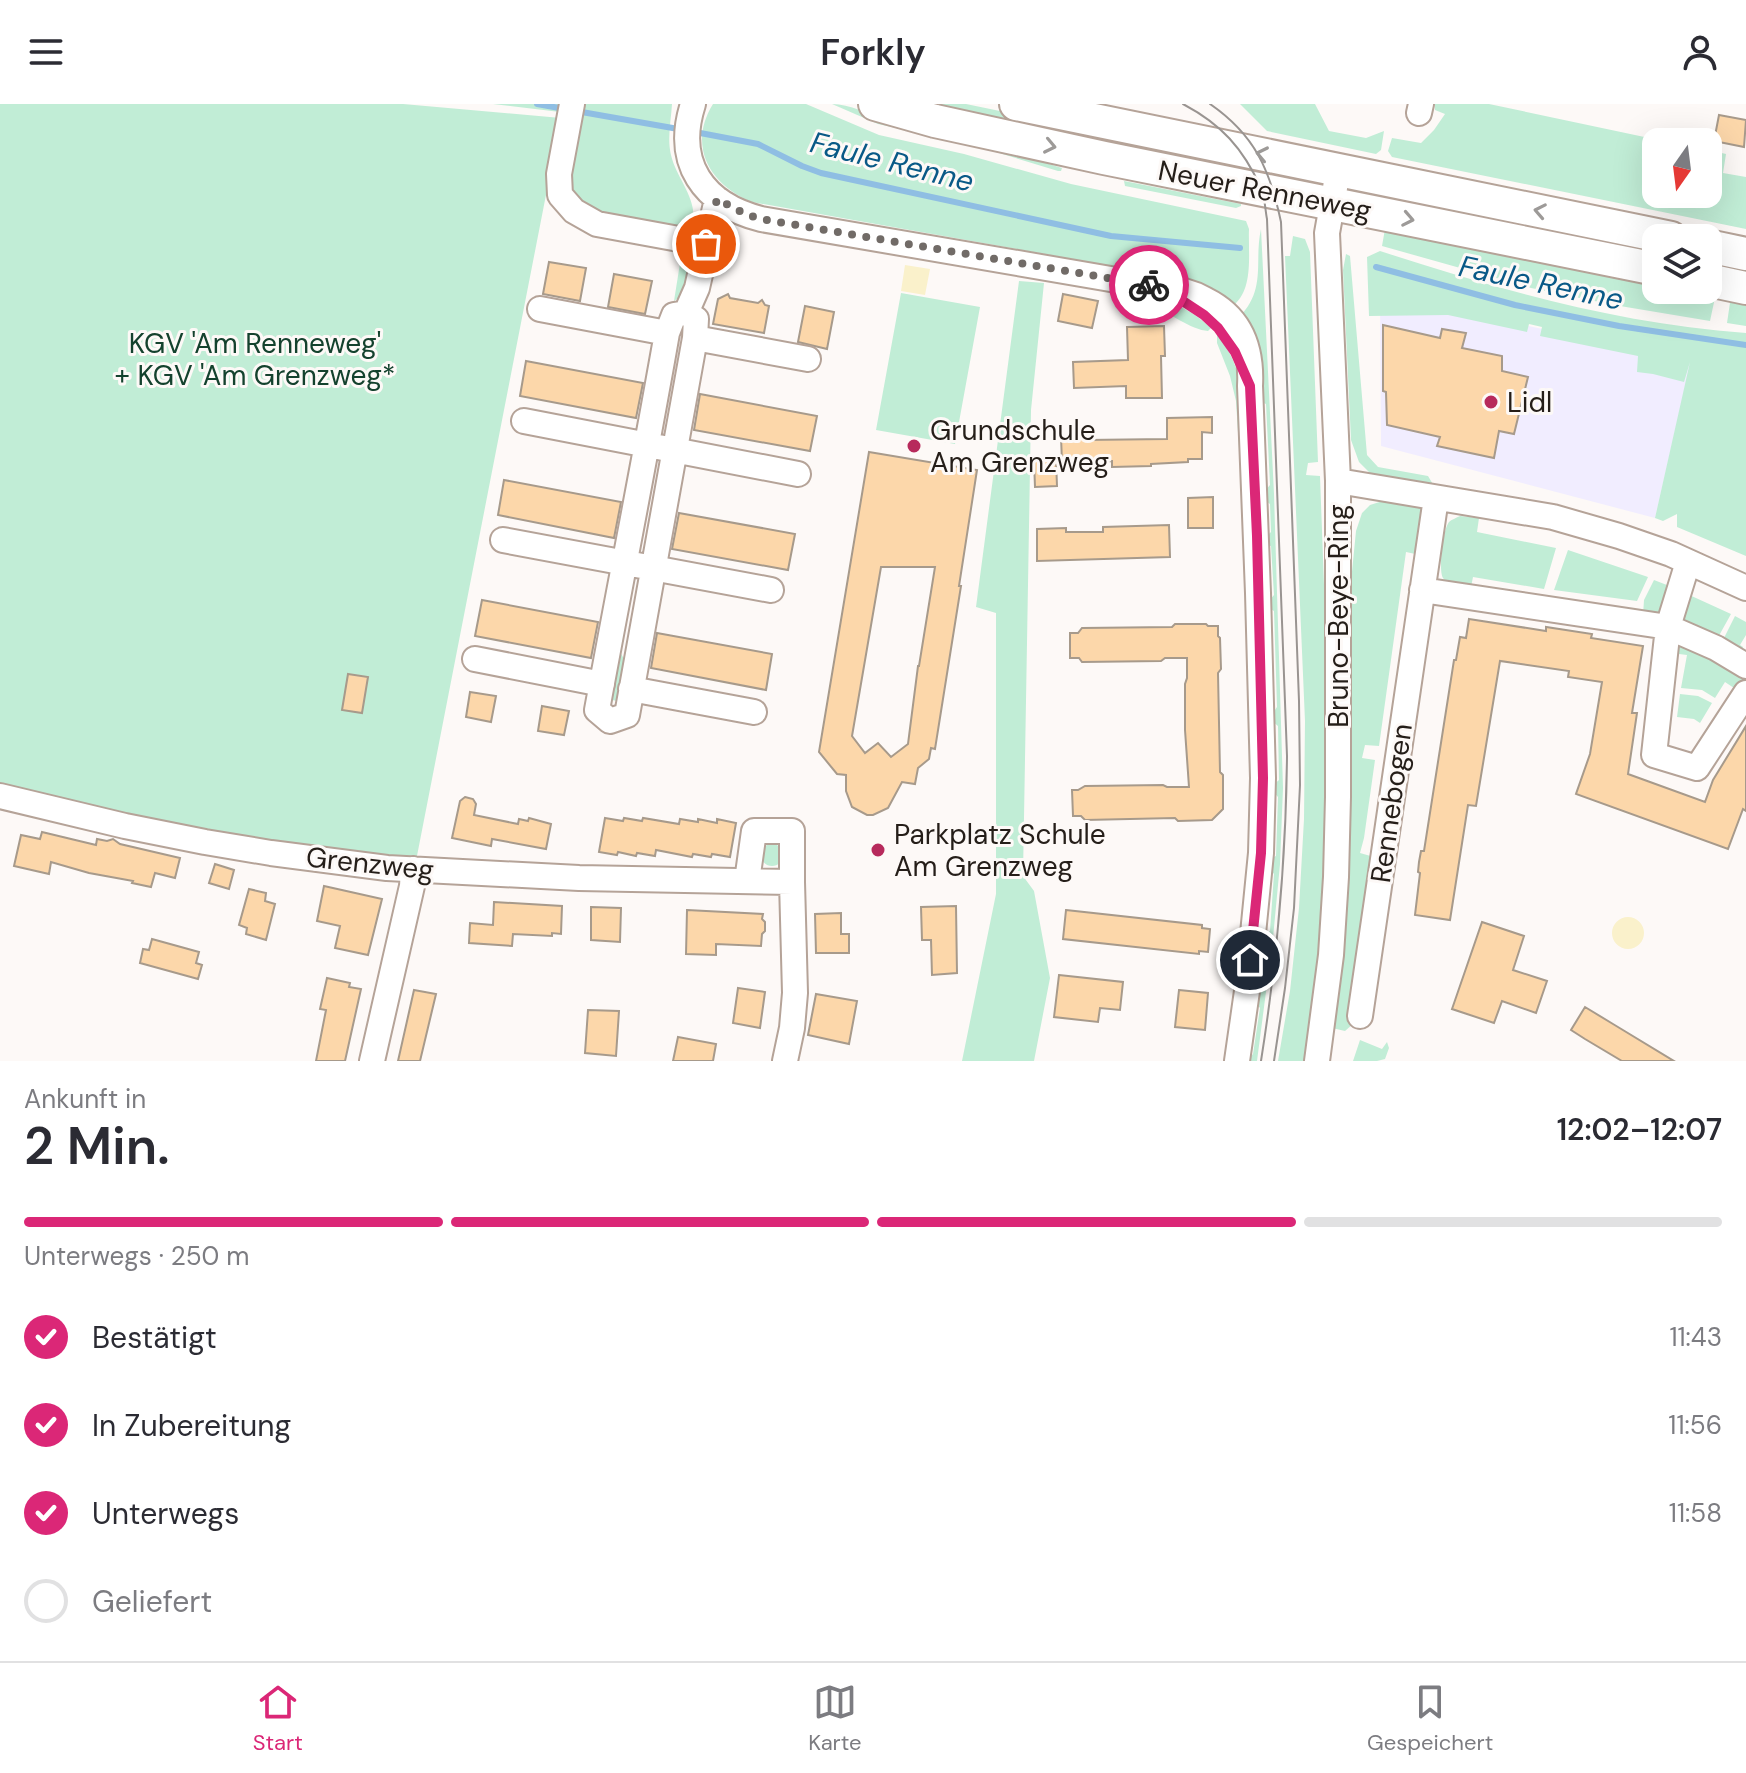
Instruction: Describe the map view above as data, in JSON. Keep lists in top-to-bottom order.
{
  "streets": {
    "main road": ["Neuer Renneweg"],
    "street": ["Bruno-Beye-Ring", "Rennebogen", "Grenzweg"]
  },
  "crossings": [
    ["Neuer Renneweg", "Bruno-Beye-Ring"]
  ],
  "water": ["Faule Renne"],
  "parks": ["KGV 'Am Renneweg' + KGV 'Am Grenzweg*"],
  "places": ["Lidl", "Grundschule Am Grenzweg", "Parkplatz Schule Am Grenzweg"],
  "north": "bottom",
  "page": {
    "header": "Forkly",
    "heading": ["2 Min.", "Ankunft in", "12:02–12:07"],
    "bar": "Unterwegs · 250 m",
    "list": [
      ["Bestätigt", "11:43"],
      ["In Zubereitung", "11:56"],
      ["Unterwegs", "11:58"],
      "Geliefert"
    ],
    "tabs": ["Start", "Karte", "Gespeichert"]
  }
}
